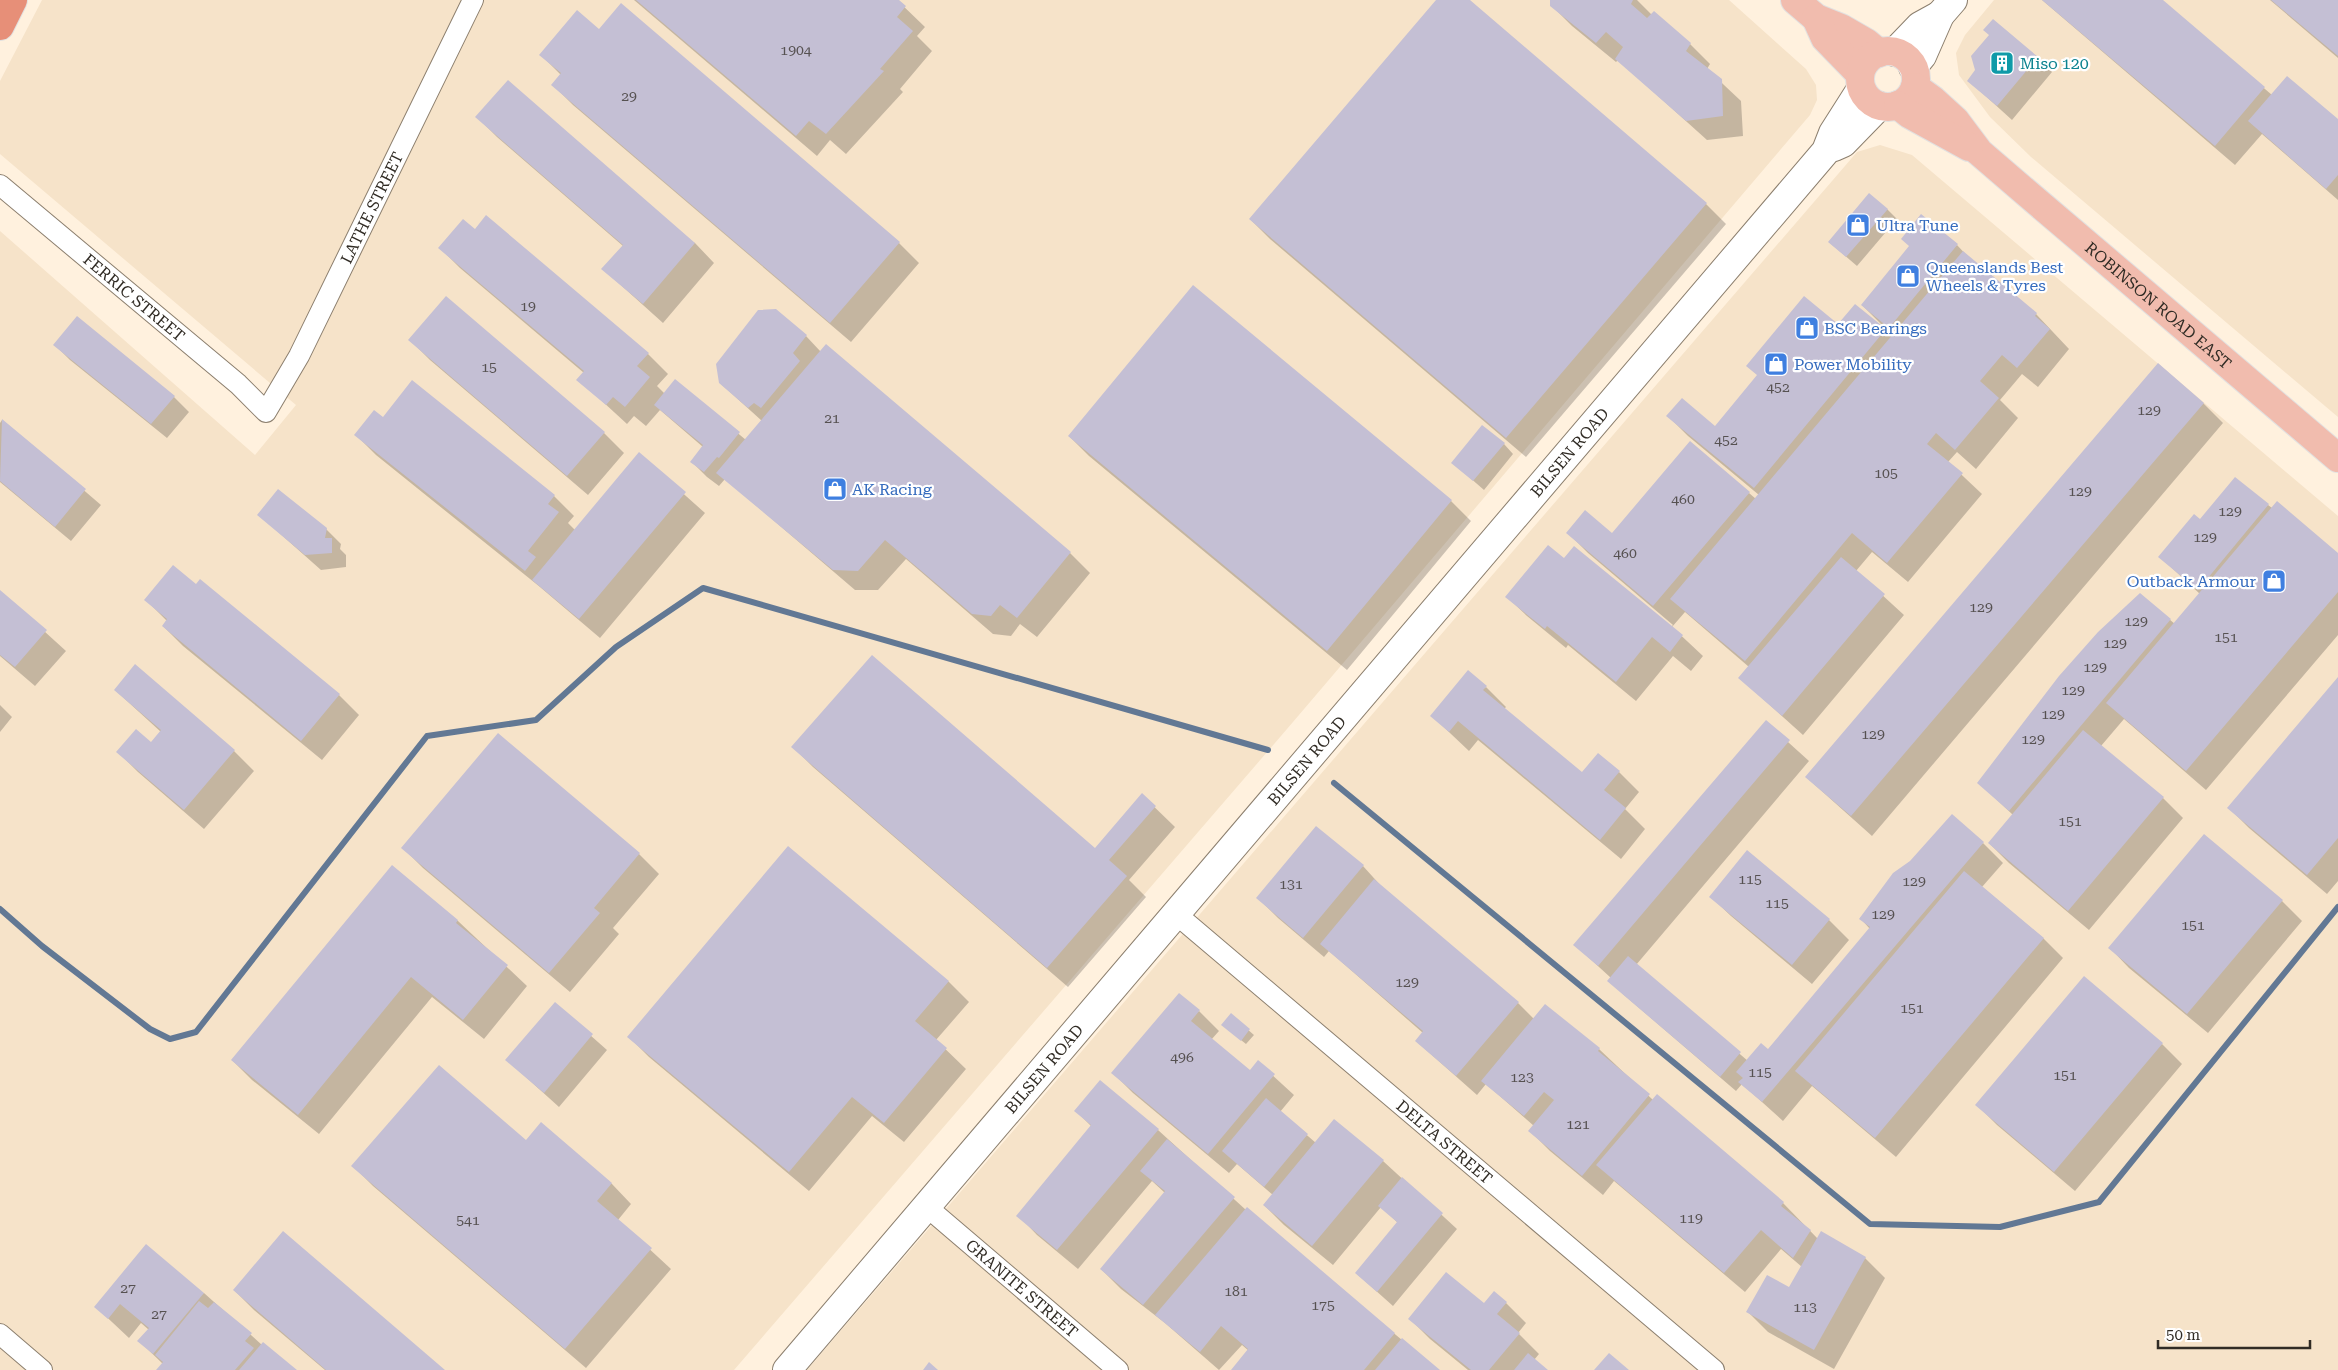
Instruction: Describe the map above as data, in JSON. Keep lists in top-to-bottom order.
{
  "streets": {
    "main road": ["ROBINSON ROAD EAST"],
    "street": [
      "LATHE STREET",
      "FERRIC STREET",
      "BILSEN ROAD",
      "DELTA STREET",
      "GRANITE STREET"
    ]
  },
  "crossings": [
    ["LATHE STREET", "FERRIC STREET"],
    ["ROBINSON ROAD EAST", "BILSEN ROAD"],
    ["BILSEN ROAD", "DELTA STREET"],
    ["BILSEN ROAD", "GRANITE STREET"]
  ],
  "places": {
    "building": ["Miso 120"],
    "shop": [
      "Ultra Tune",
      "Queenslands Best Wheels & Tyres",
      "BSC Bearings",
      "Power Mobility",
      "AK Racing",
      "Outback Armour"
    ]
  },
  "house_numbers": [
    "1904",
    "29",
    "19",
    "15",
    "452",
    "129",
    "21",
    "452",
    "105",
    "129",
    "460",
    "129",
    "129",
    "460",
    "129",
    "129",
    "151",
    "129",
    "129",
    "129",
    "129",
    "129",
    "129",
    "151",
    "115",
    "129",
    "131",
    "115",
    "129",
    "151",
    "129",
    "151",
    "496",
    "115",
    "151",
    "123",
    "121",
    "119",
    "541",
    "27",
    "181",
    "175",
    "113",
    "27"
  ],
  "scale_bar": "50 m"
}
